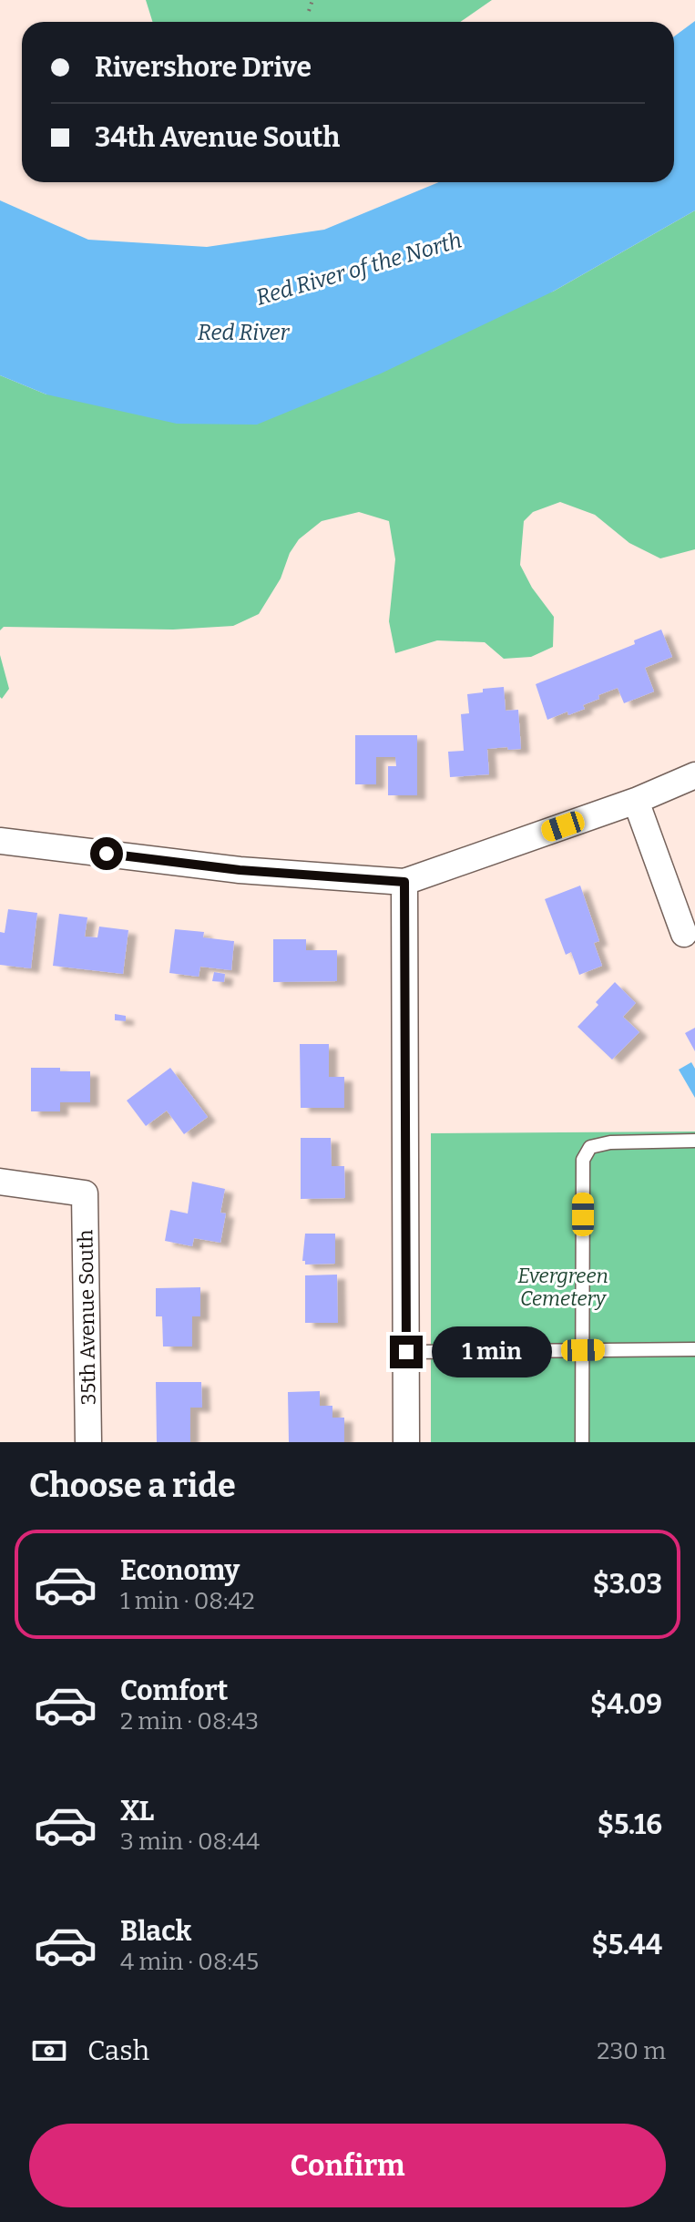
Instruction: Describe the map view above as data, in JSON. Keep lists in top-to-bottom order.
{
  "streets": {
    "street": ["35th Avenue South"]
  },
  "water": ["Red River of the North", "Red River"],
  "parks": ["Evergreen Cemetery"],
  "page": {
    "banner": ["Rivershore Drive", "34th Avenue South"],
    "bubble": "1 min",
    "heading": "Choose a ride",
    "list": [
      {
        "name": "Economy",
        "note": "1 min · 08:42",
        "value": "$3.03"
      },
      {
        "name": "Comfort",
        "note": "2 min · 08:43",
        "value": "$4.09"
      },
      {
        "name": "XL",
        "note": "3 min · 08:44",
        "value": "$5.16"
      },
      {
        "name": "Black",
        "note": "4 min · 08:45",
        "value": "$5.44"
      }
    ],
    "pay": ["Cash", "230 m"],
    "buttons": "Confirm"
  }
}
